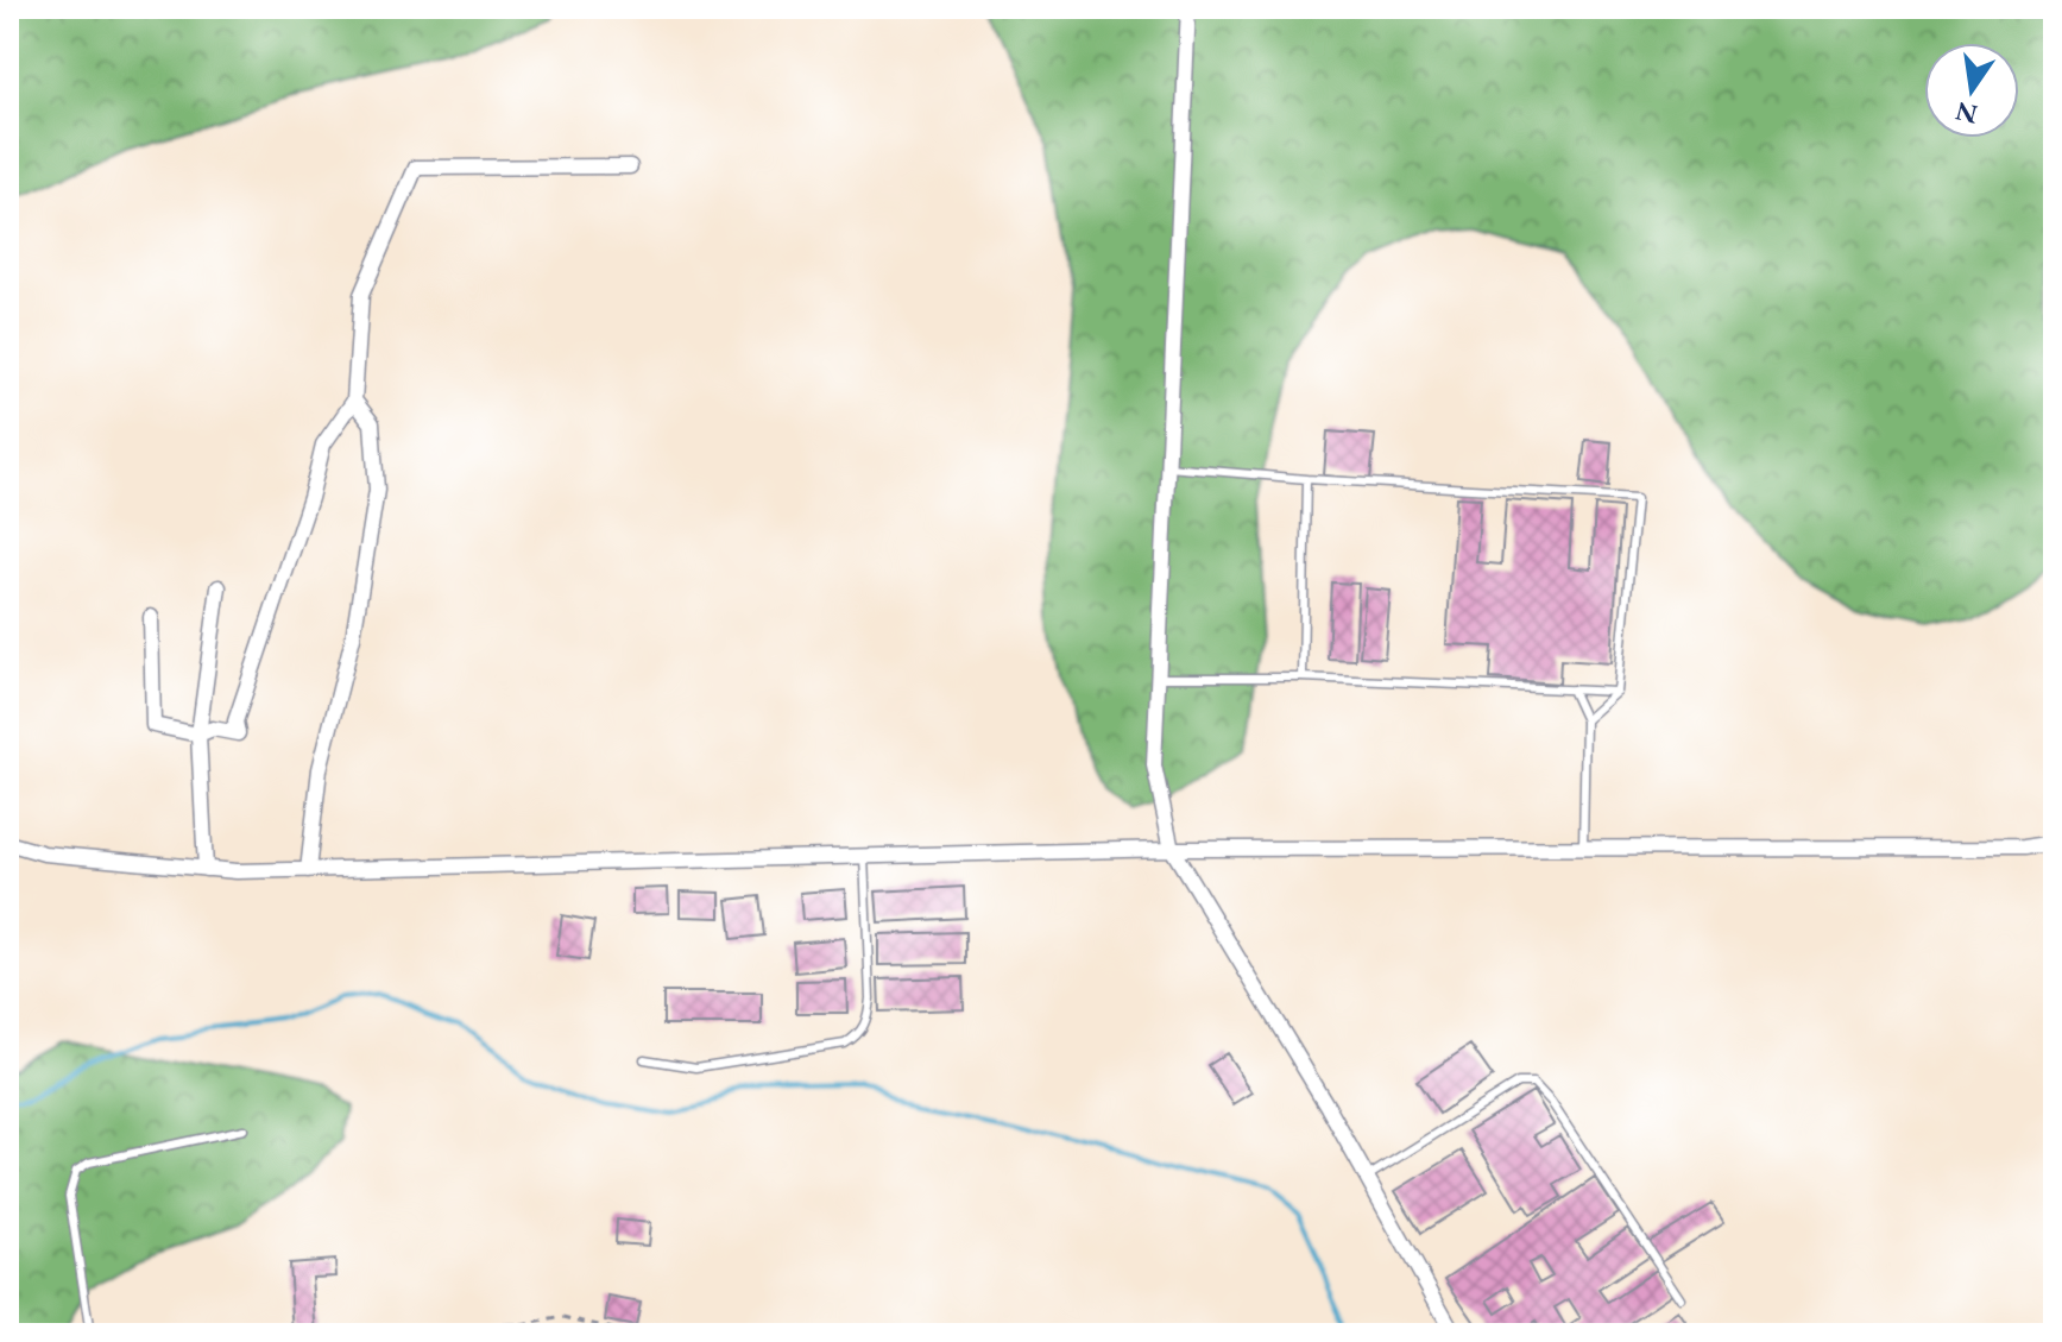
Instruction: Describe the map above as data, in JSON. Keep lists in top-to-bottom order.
{
  "north": "bottom"
}
